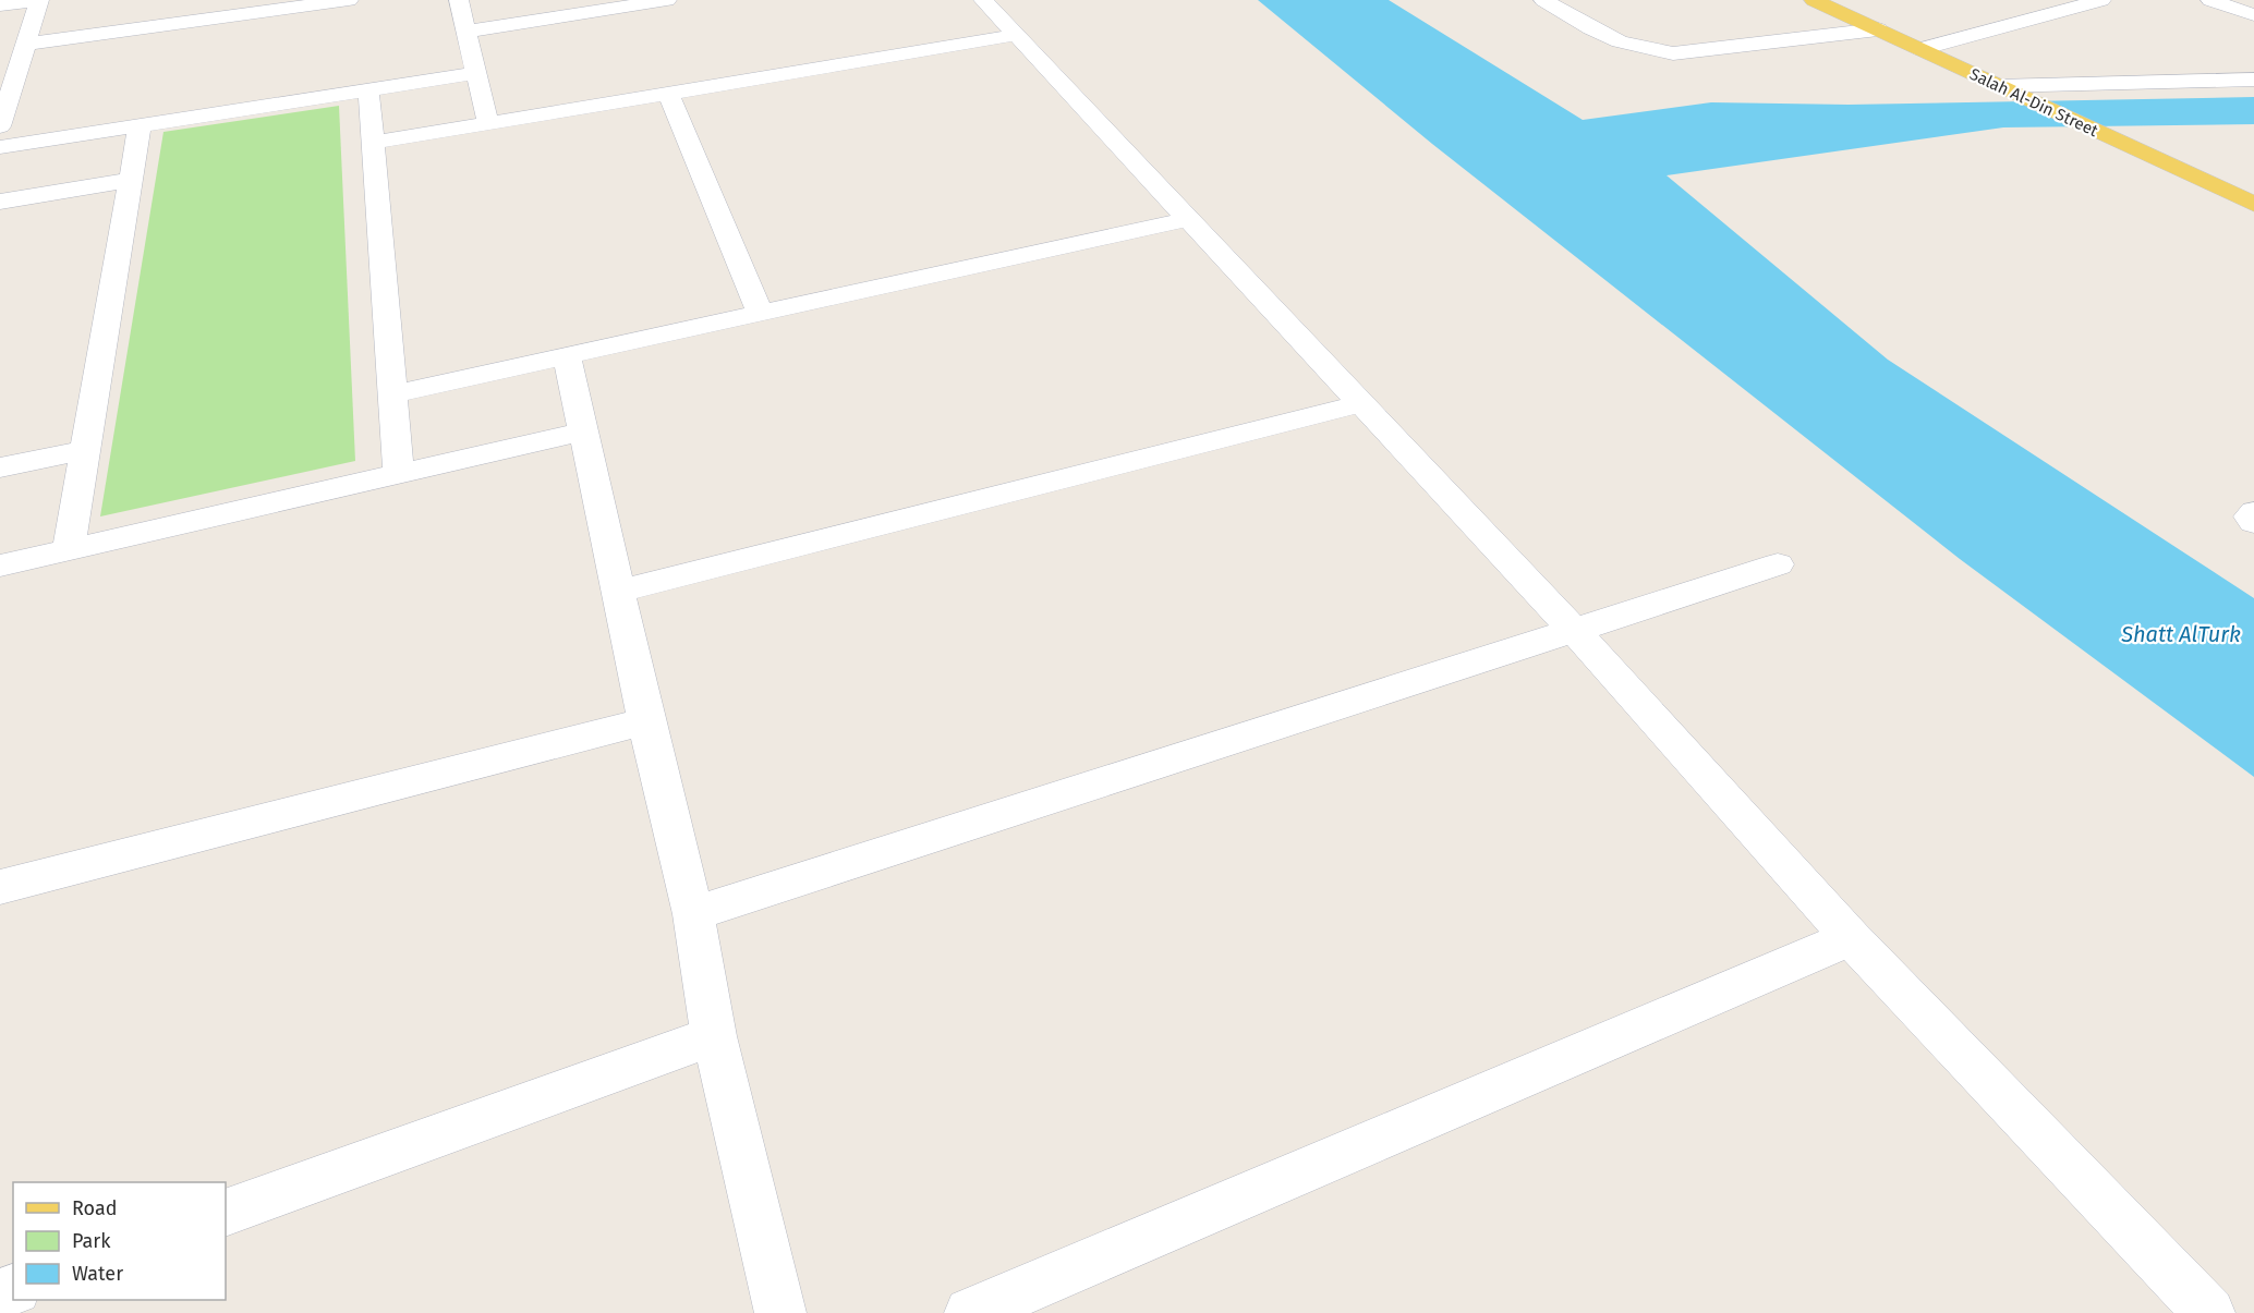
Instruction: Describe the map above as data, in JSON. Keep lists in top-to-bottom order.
{
  "streets": {
    "main road": ["Salah Al-Din Street"]
  },
  "water": ["Shatt AlTurk"],
  "legend": ["Road", "Park", "Water"]
}
